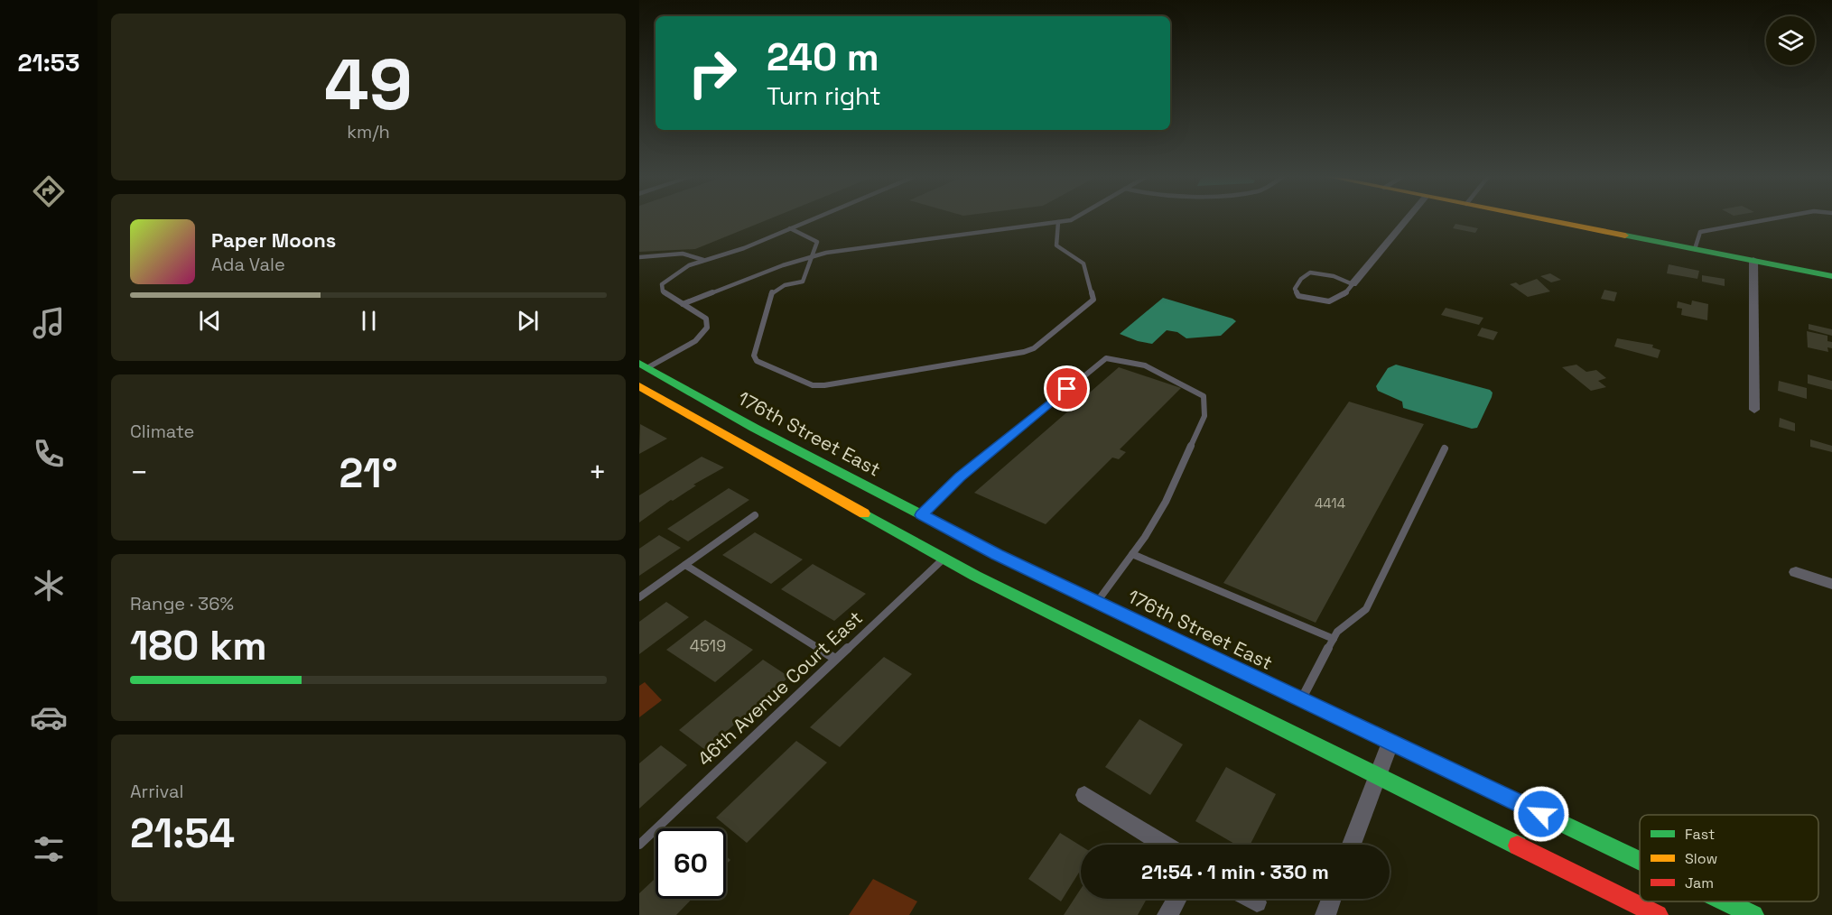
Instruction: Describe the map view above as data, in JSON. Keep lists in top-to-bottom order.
{
  "streets": {
    "main road": ["176th Street East"],
    "lane": ["46th Avenue Court East"]
  },
  "house_numbers": ["4414", "4519"],
  "legend": ["Fast", "Slow", "Jam"],
  "page": {
    "tabs": "21:53",
    "tile": [
      ["49", "km/h"],
      "Climate",
      ["Range · 36%", "180 km"],
      ["Arrival", "21:54"]
    ],
    "turn": ["240 m", "Turn right"],
    "song": ["Paper Moons", "Ada Vale"],
    "heat": ["−", "21°", "+"],
    "limit": "60",
    "trip": "21:54 · 1 min · 330 m"
  }
}
